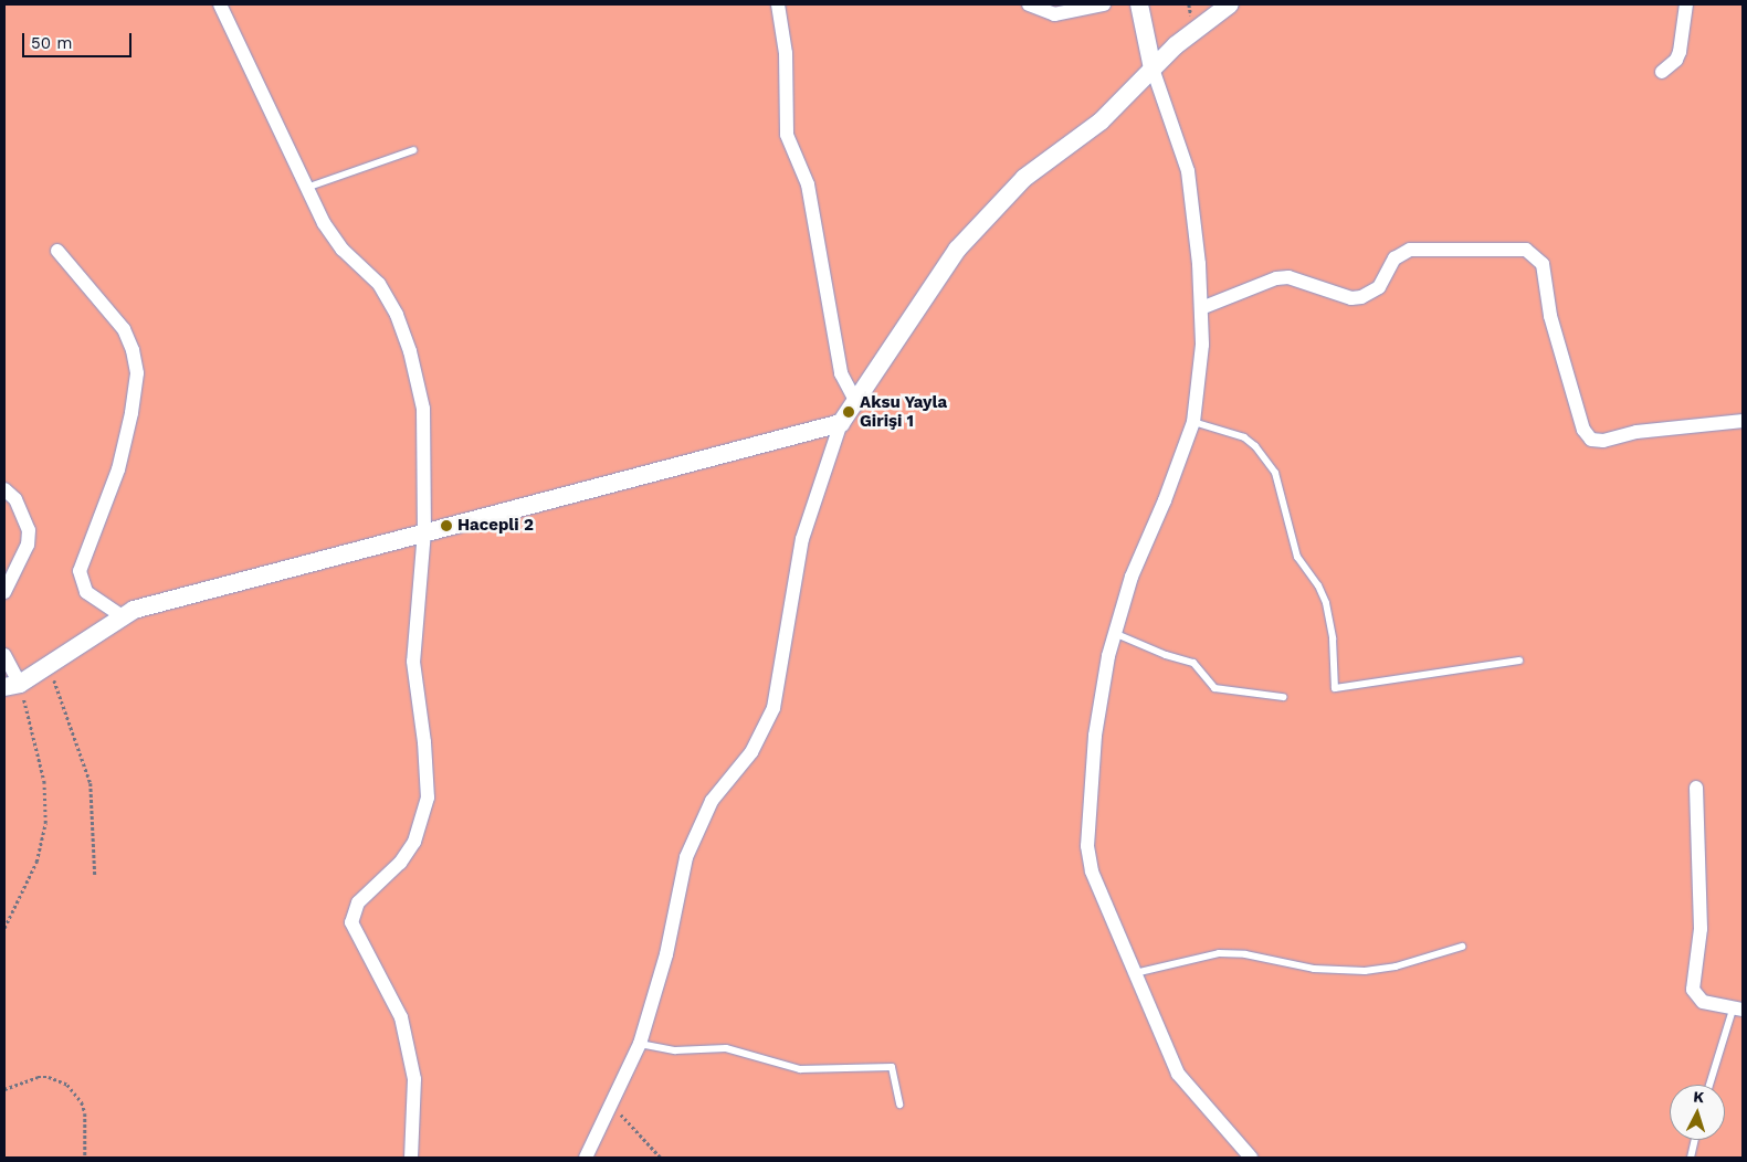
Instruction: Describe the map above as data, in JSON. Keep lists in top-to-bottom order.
{
  "places": ["Aksu Yayla Girişi 1", "Hacepli 2"],
  "scale_bar": "50 m",
  "north": "top"
}
